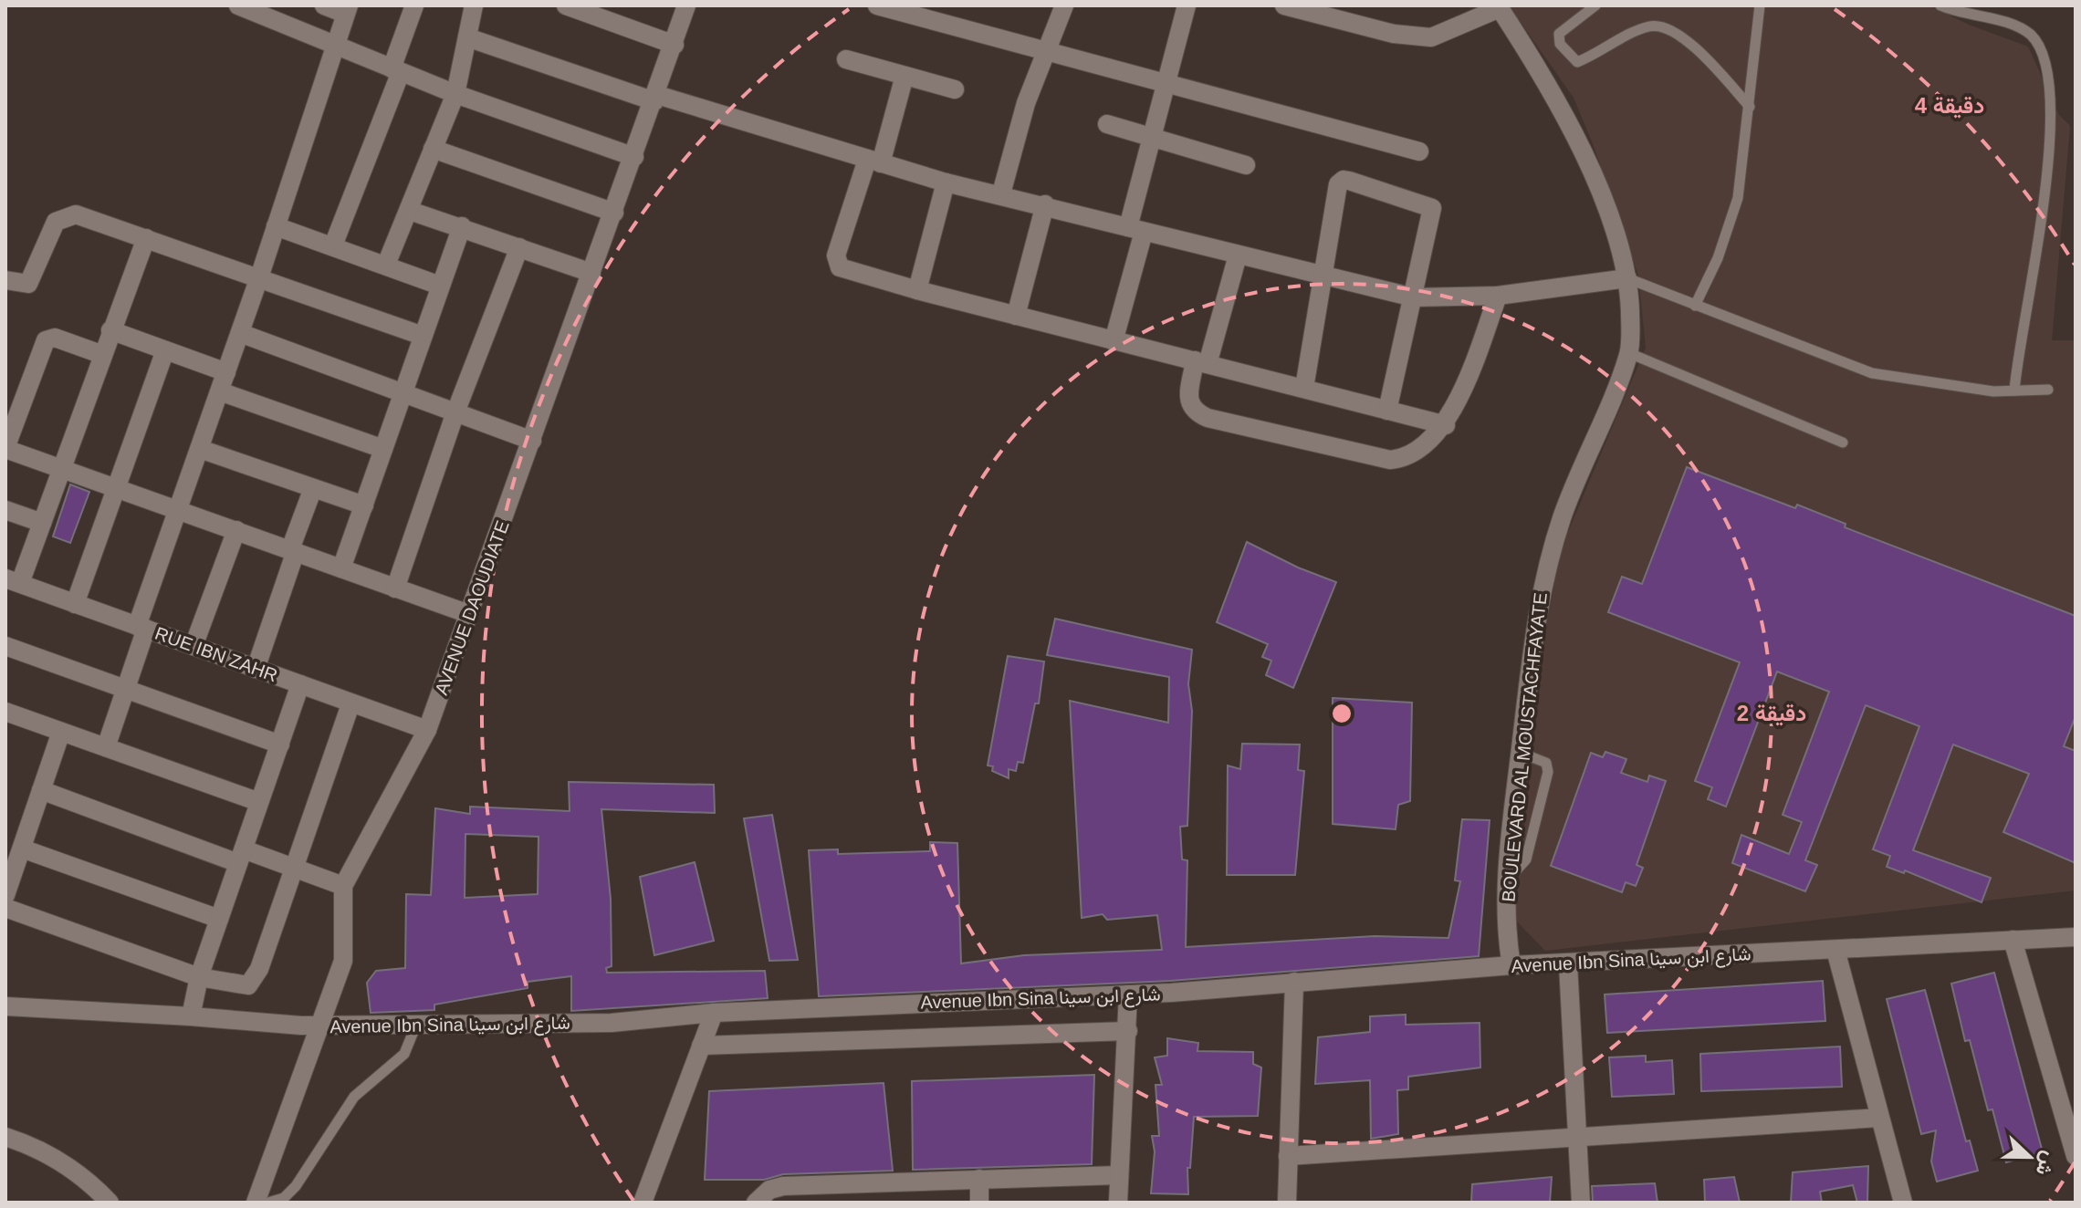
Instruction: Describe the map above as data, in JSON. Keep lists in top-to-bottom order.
{
  "streets": {
    "street": [
      "AVENUE DAOUDIATE",
      "RUE IBN ZAHR",
      "BOULEVARD AL MOUSTACHFAYATE",
      "Avenue Ibn Sina شارع ابن سينا"
    ]
  },
  "crossings": [
    ["AVENUE DAOUDIATE", "RUE IBN ZAHR"],
    ["AVENUE DAOUDIATE", "Avenue Ibn Sina شارع ابن سينا"],
    ["BOULEVARD AL MOUSTACHFAYATE", "Avenue Ibn Sina شارع ابن سينا"]
  ],
  "north": "right",
  "rings": ["4 دقيقة", "2 دقيقة"]
}
